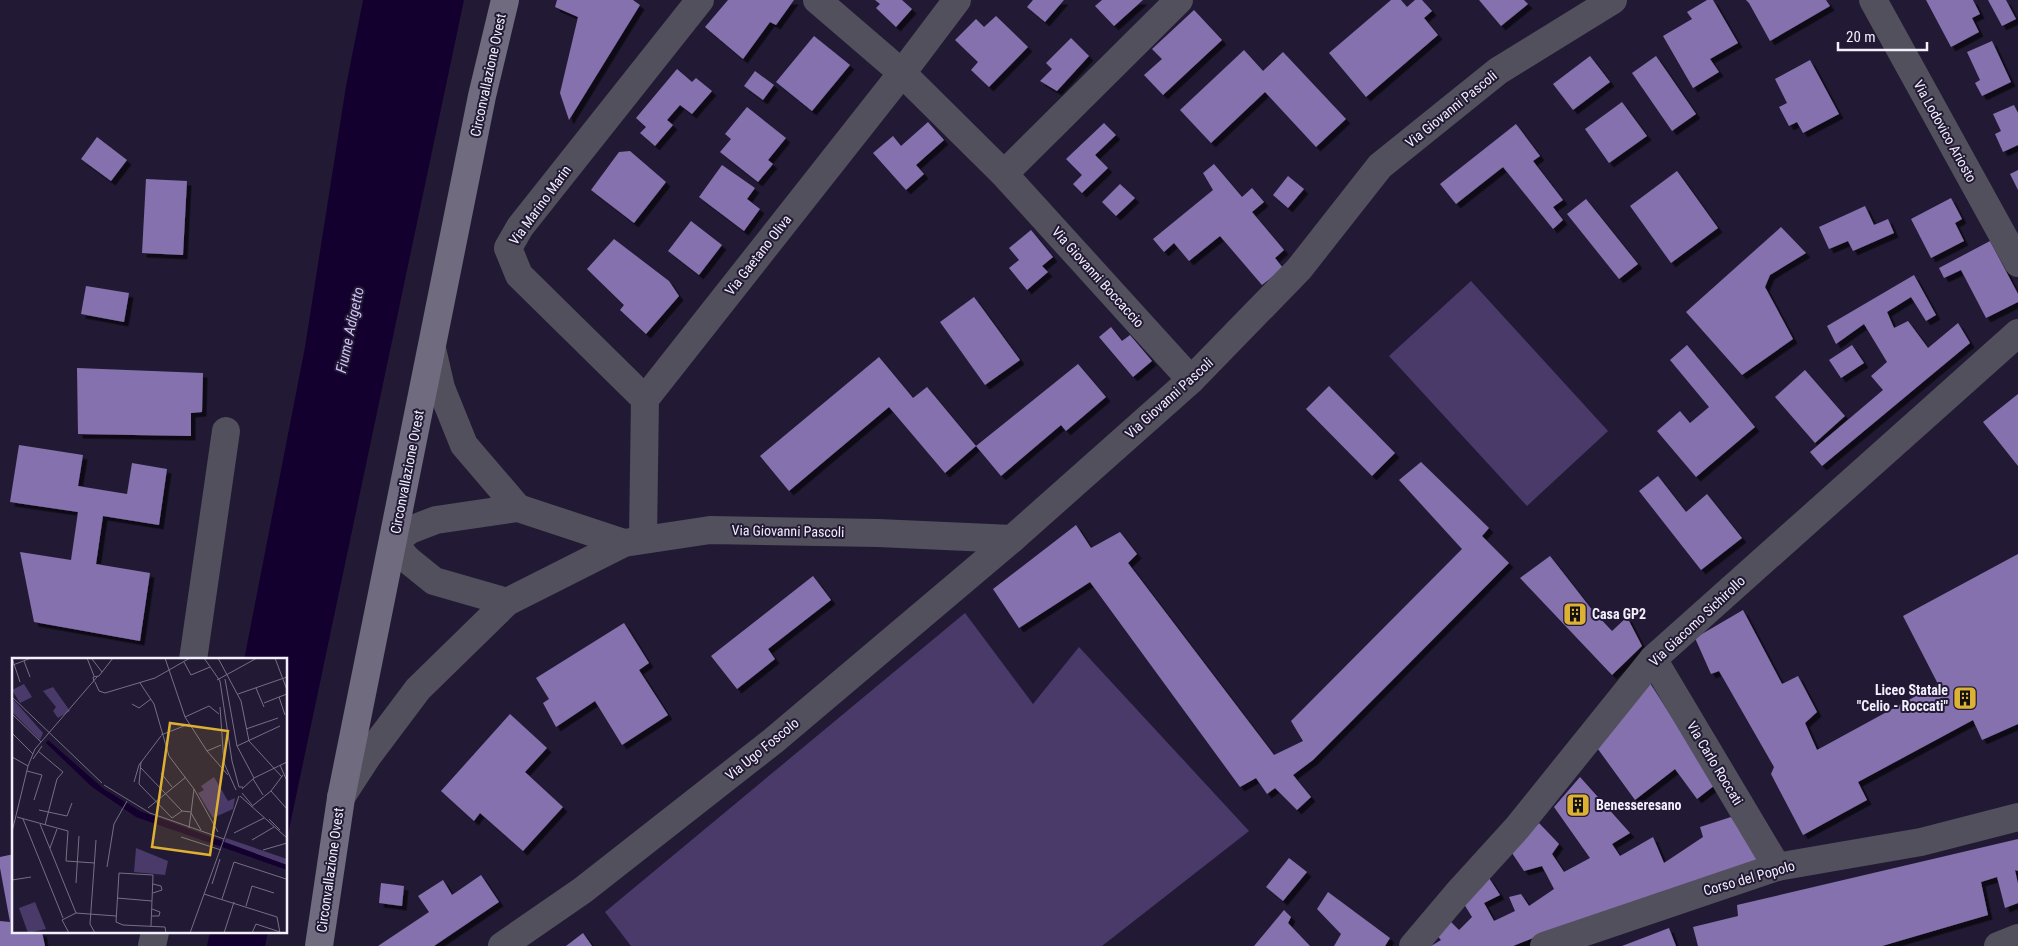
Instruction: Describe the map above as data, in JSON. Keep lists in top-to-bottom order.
{
  "streets": {
    "main road": ["Circonvallazione Ovest"],
    "street": [
      "Via Giovanni Pascoli",
      "Via Lodovico Ariosto",
      "Via Marino Marin",
      "Via Gaetano Oliva",
      "Via Giovanni Boccaccio",
      "Via Giacomo Sichirollo",
      "Via Ugo Foscolo",
      "Via Carlo Roccati",
      "Corso del Popolo"
    ]
  },
  "crossings": [
    ["Via Giovanni Pascoli", "Via Giovanni Boccaccio"],
    ["Via Giovanni Pascoli", "Via Ugo Foscolo"],
    ["Via Marino Marin", "Via Gaetano Oliva"],
    ["Via Gaetano Oliva", "Via Giovanni Boccaccio"],
    ["Via Giacomo Sichirollo", "Via Carlo Roccati"],
    ["Via Carlo Roccati", "Corso del Popolo"]
  ],
  "water": ["Fiume Adigetto"],
  "places": {
    "building": ["Casa GP2", "Liceo Statale \"Celio - Roccati\"", "Benesseresano"]
  },
  "scale_bar": "20 m"
}
